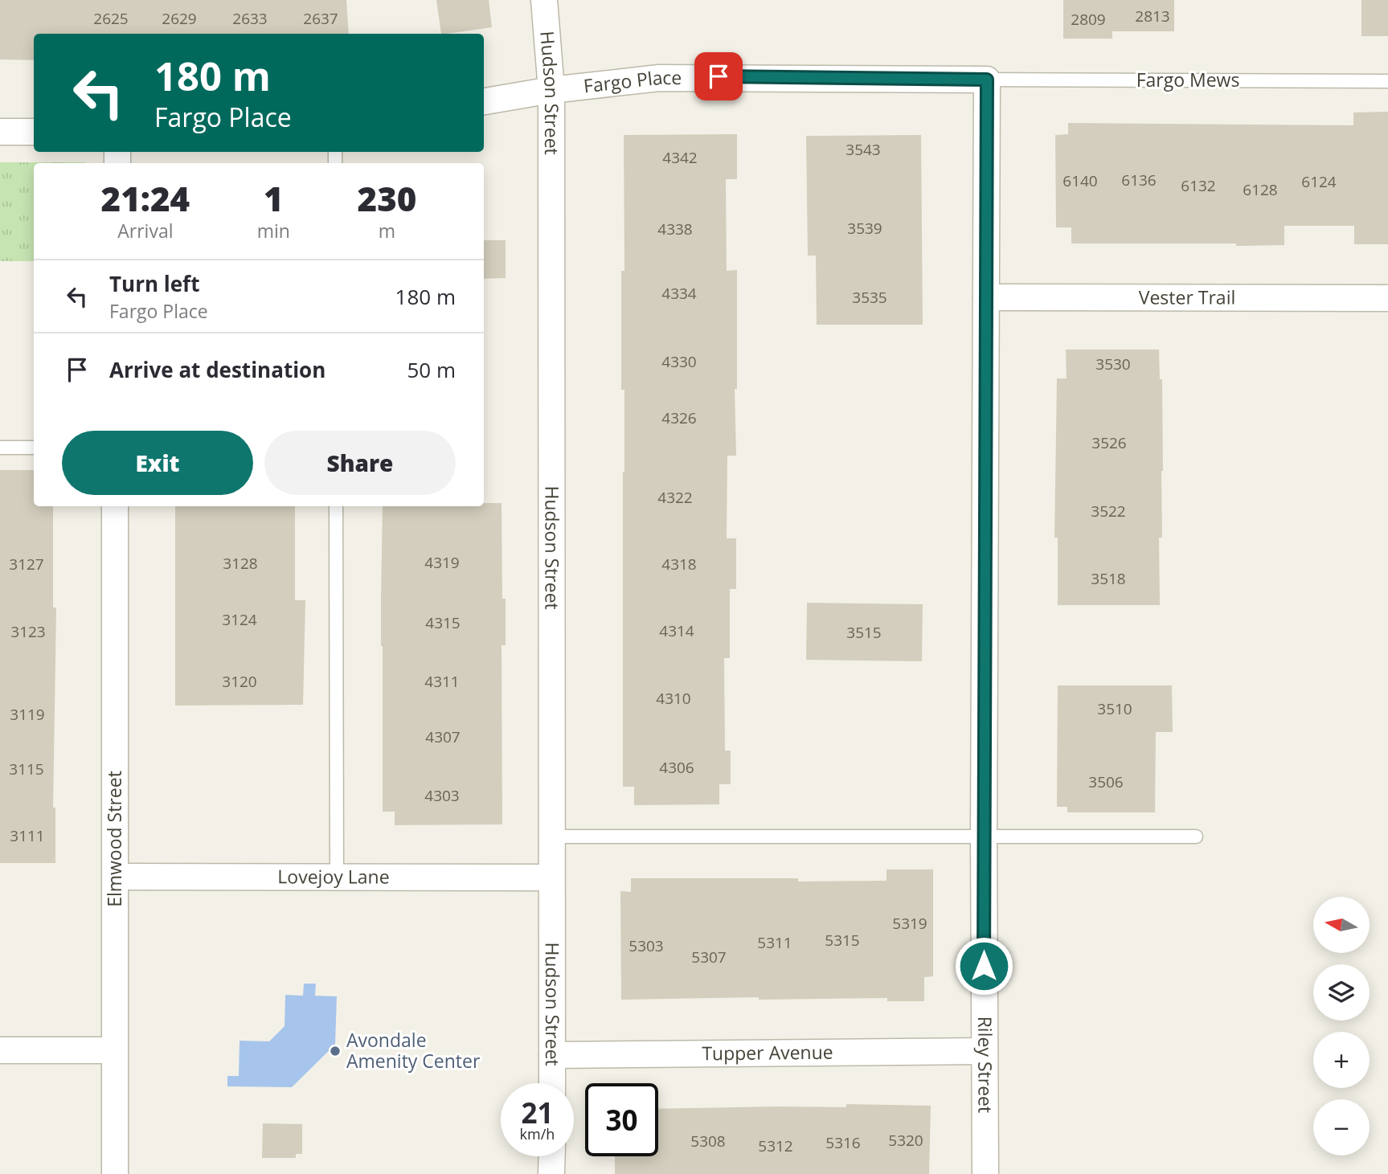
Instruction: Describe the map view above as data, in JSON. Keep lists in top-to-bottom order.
{
  "streets": {
    "street": [
      "Fargo Place",
      "Hudson Street",
      "Vester Trail",
      "Elmwood Street",
      "Lovejoy Lane",
      "Tupper Avenue",
      "Riley Street"
    ],
    "lane": ["Fargo Mews"]
  },
  "crossings": [
    ["Fargo Mews", "Fargo Place"],
    ["Fargo Mews", "Riley Street"],
    ["Fargo Place", "Hudson Street"],
    ["Fargo Place", "Riley Street"],
    ["Hudson Street", "Lovejoy Lane"],
    ["Hudson Street", "Tupper Avenue"],
    ["Vester Trail", "Riley Street"],
    ["Elmwood Street", "Lovejoy Lane"],
    ["Tupper Avenue", "Riley Street"]
  ],
  "places": ["Avondale Amenity Center"],
  "house_numbers": [
    "2813",
    "2625",
    "2629",
    "2633",
    "2637",
    "2809",
    "3543",
    "4342",
    "6136",
    "6140",
    "6124",
    "6132",
    "6128",
    "3539",
    "4338",
    "4334",
    "3535",
    "4330",
    "3530",
    "4326",
    "3526",
    "4322",
    "3522",
    "4319",
    "3128",
    "3127",
    "4318",
    "3518",
    "3124",
    "4315",
    "4314",
    "3123",
    "3515",
    "3120",
    "4311",
    "4310",
    "3510",
    "3119",
    "4307",
    "4306",
    "3115",
    "3506",
    "4303",
    "3111",
    "5319",
    "5315",
    "5311",
    "5303",
    "5307",
    "5320",
    "5308",
    "5316",
    "5312"
  ],
  "north": "left",
  "page": {
    "turn": ["180 m", "Fargo Place"],
    "eta": [
      "21:24",
      "Arrival",
      "1",
      "min",
      "230",
      "m"
    ],
    "list": [
      {
        "name": "Turn left",
        "note": "Fargo Place",
        "value": "180 m"
      },
      {
        "name": "Arrive at destination",
        "value": "50 m"
      }
    ],
    "buttons": ["Exit", "Share"],
    "map_buttons": ["+", "−"],
    "speed": "21 km/h",
    "limit": "30"
  }
}
